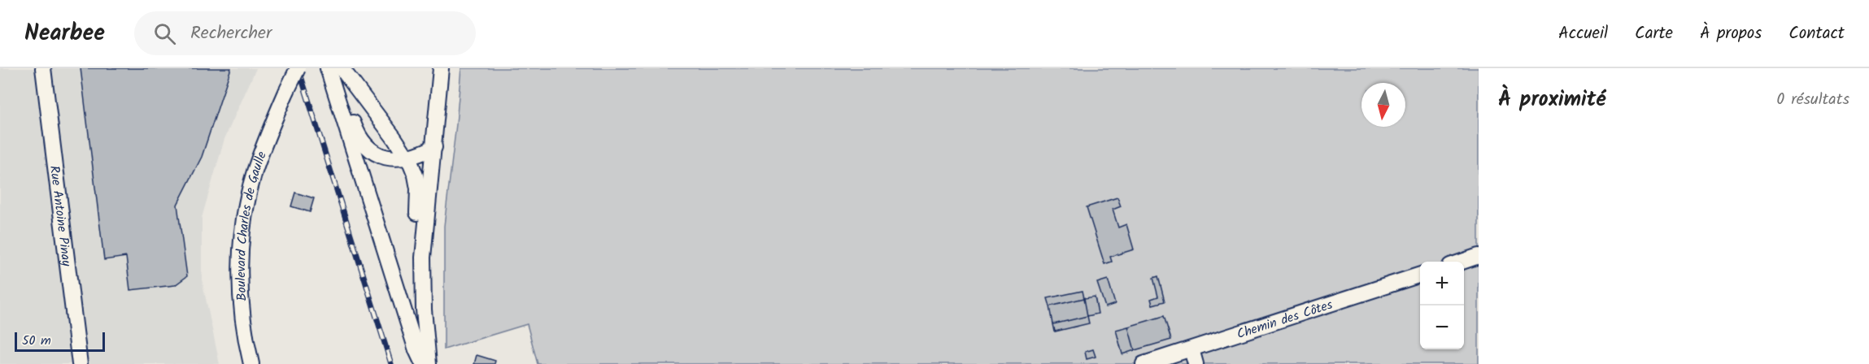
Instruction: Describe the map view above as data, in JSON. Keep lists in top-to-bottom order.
{
  "streets": {
    "street": ["Rue Antoine Pinay", "Boulevard Charles de Gaulle", "Chemin des Côtes"]
  },
  "scale_bar": "50 m",
  "north": "bottom",
  "page": {
    "header": "Nearbee",
    "search": "Rechercher",
    "nav": [
      "Accueil",
      "Carte",
      "À propos",
      "Contact"
    ],
    "heading": ["À proximité", "0 résultats"],
    "map_buttons": ["+", "−"],
    "scale": "50 m"
  }
}
